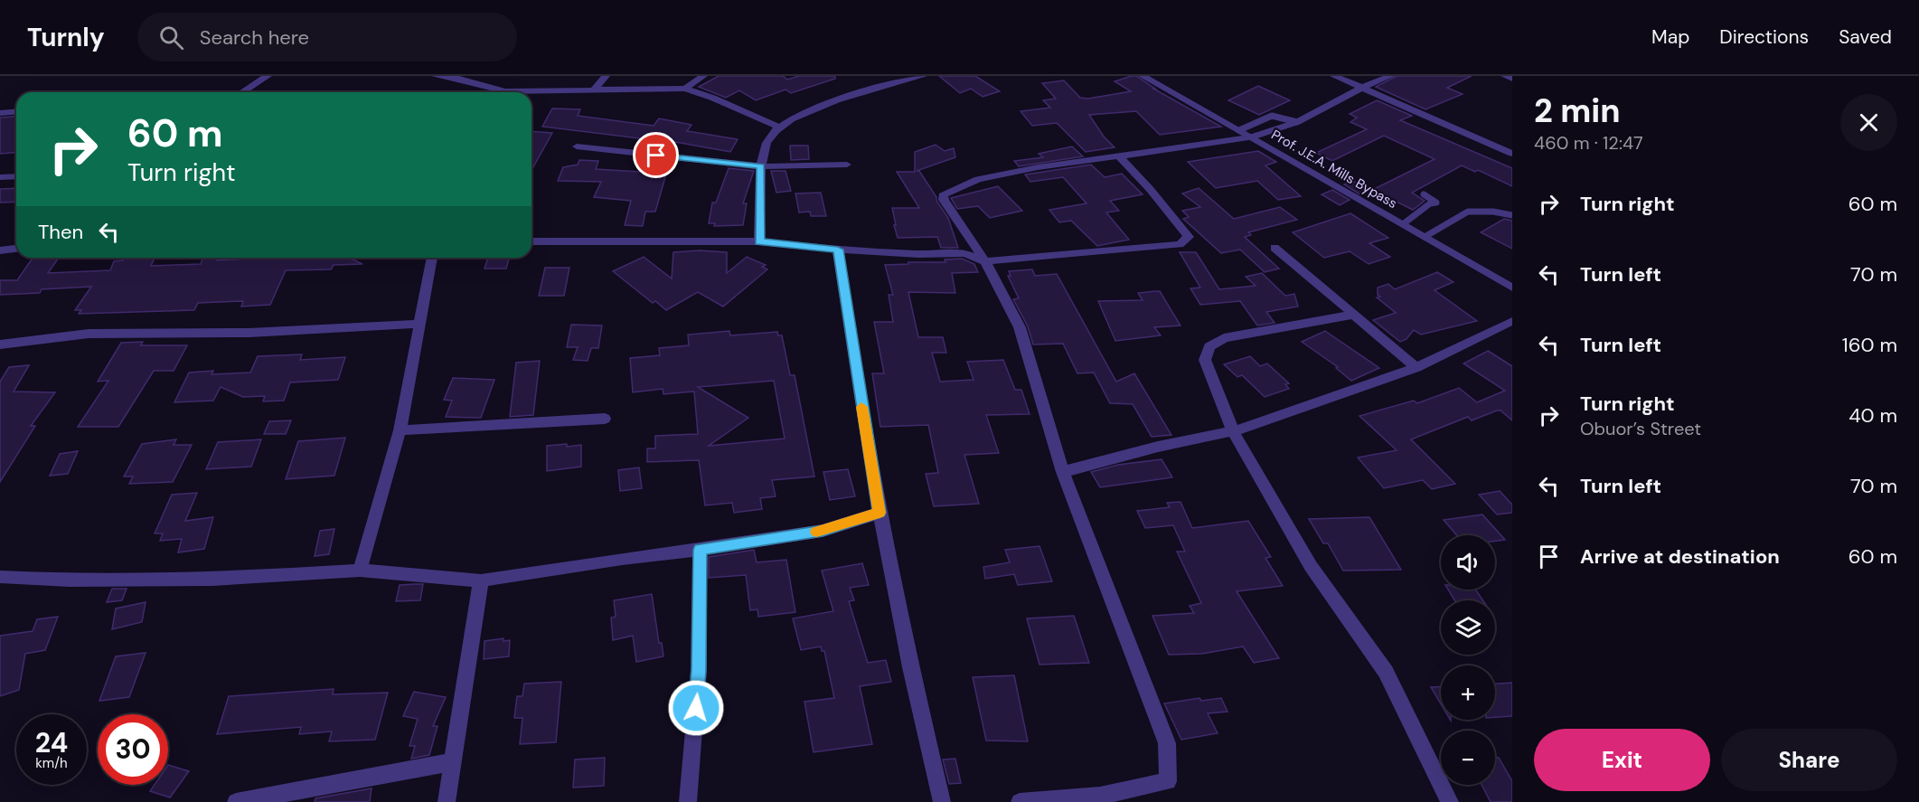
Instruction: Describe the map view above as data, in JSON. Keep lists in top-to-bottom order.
{
  "streets": {
    "street": ["Prof. J.E.A. Mills Bypass"]
  },
  "page": {
    "header": "Turnly",
    "search": "Search here",
    "nav": ["Map", "Directions", "Saved"],
    "heading": ["2 min", "460 m · 12:47"],
    "turn": ["60 m", "Turn right"],
    "list": [
      {
        "name": "Turn right",
        "value": "60 m"
      },
      {
        "name": "Turn left",
        "value": "70 m"
      },
      {
        "name": "Turn left",
        "value": "160 m"
      },
      {
        "name": "Turn right",
        "note": "Obuor’s Street",
        "value": "40 m"
      },
      {
        "name": "Turn left",
        "value": "70 m"
      },
      {
        "name": "Arrive at destination",
        "value": "60 m"
      }
    ],
    "then": "Then",
    "map_buttons": ["+", "−"],
    "speed": "24 km/h",
    "limit": "30",
    "buttons": ["Exit", "Share"]
  }
}
